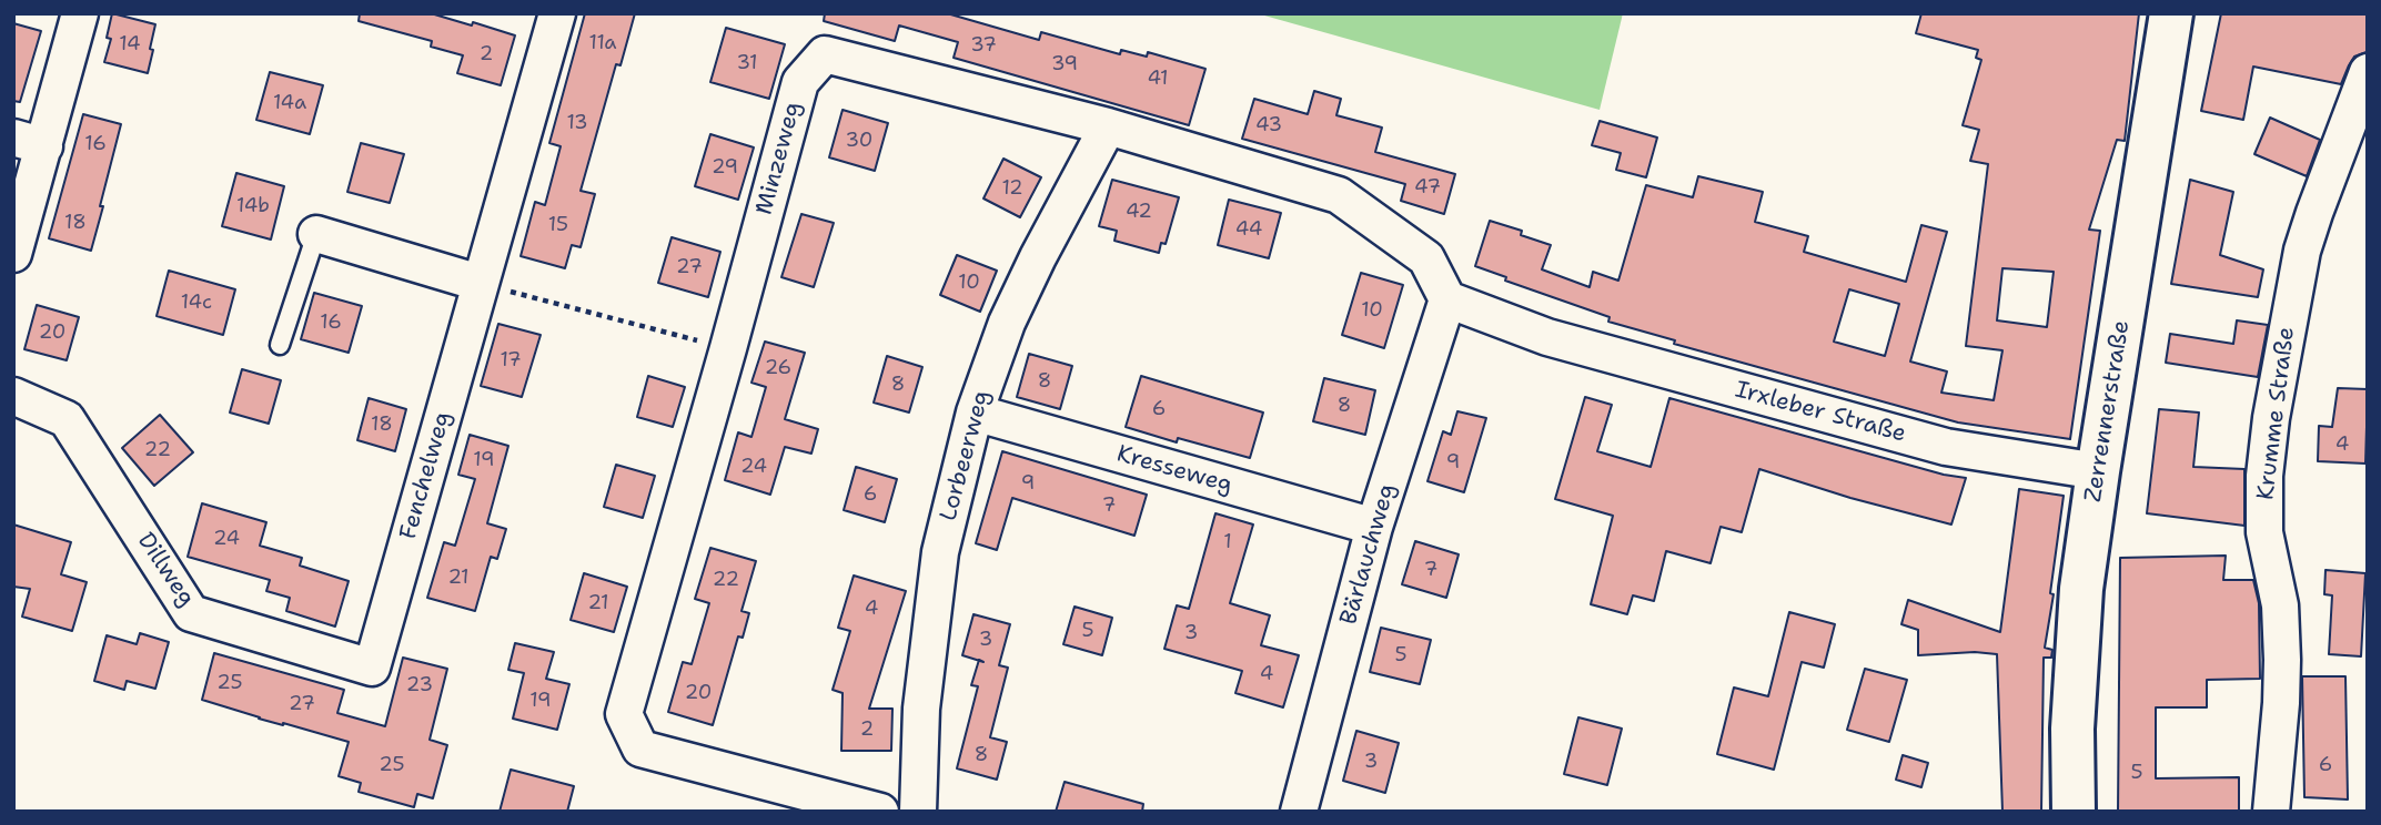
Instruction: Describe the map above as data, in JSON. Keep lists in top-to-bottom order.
{
  "streets": {
    "main road": ["Zerrennerstraße"],
    "street": [
      "Minzeweg",
      "Irxleber Straße",
      "Krumme Straße",
      "Lorbeerweg",
      "Kresseweg",
      "Fenchelweg",
      "Bärlauchweg",
      "Dillweg"
    ]
  },
  "crossings": [
    ["Minzeweg", "Irxleber Straße"],
    ["Minzeweg", "Lorbeerweg"],
    ["Minzeweg", "Bärlauchweg"],
    ["Zerrennerstraße", "Irxleber Straße"],
    ["Irxleber Straße", "Bärlauchweg"],
    ["Lorbeerweg", "Kresseweg"],
    ["Kresseweg", "Bärlauchweg"],
    ["Fenchelweg", "Dillweg"]
  ],
  "house_numbers": [
    "11a",
    "14",
    "37",
    "2",
    "31",
    "39",
    "41",
    "14a",
    "13",
    "43",
    "30",
    "16",
    "29",
    "47",
    "12",
    "14b",
    "42",
    "18",
    "15",
    "44",
    "27",
    "10",
    "14c",
    "10",
    "16",
    "20",
    "17",
    "26",
    "8",
    "8",
    "8",
    "6",
    "18",
    "4",
    "22",
    "19",
    "9",
    "24",
    "9",
    "6",
    "7",
    "24",
    "1",
    "7",
    "21",
    "22",
    "21",
    "4",
    "5",
    "3",
    "3",
    "5",
    "4",
    "25",
    "23",
    "20",
    "19",
    "27",
    "2",
    "8",
    "3",
    "25",
    "6",
    "5"
  ]
}
